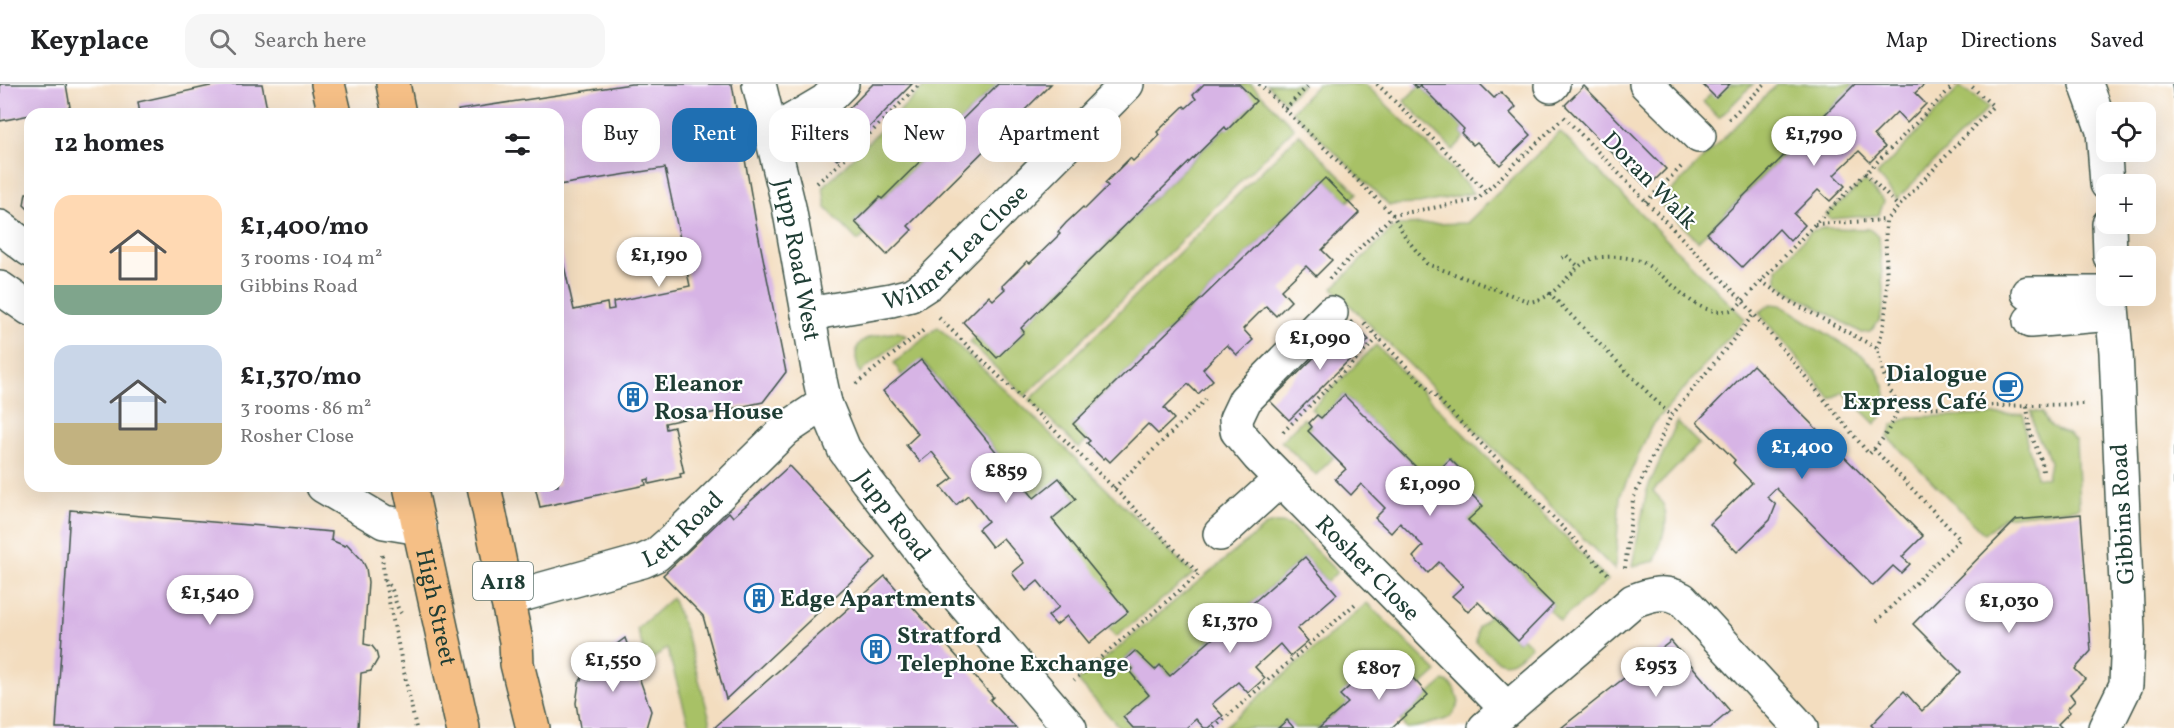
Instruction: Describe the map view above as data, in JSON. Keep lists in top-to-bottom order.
{
  "streets": {
    "main road": ["A118", "High Street"],
    "street": [
      "Wilmer Lea Close",
      "Jupp Road West",
      "Gibbins Road",
      "Jupp Road",
      "Lett Road",
      "Rosher Close"
    ],
    "path": ["Doran Walk"]
  },
  "crossings": [
    ["Wilmer Lea Close", "Jupp Road West"],
    ["Jupp Road West", "Jupp Road"],
    ["Jupp Road West", "Lett Road"],
    ["Jupp Road", "Lett Road"],
    ["Lett Road", "A118"]
  ],
  "places": {
    "cafe": ["Dialogue Express Café"],
    "building": ["Eleanor Rosa House", "Edge Apartments", "Stratford Telephone Exchange"]
  },
  "page": {
    "header": "Keyplace",
    "search": "Search here",
    "nav": ["Map", "Directions", "Saved"],
    "map_buttons": ["+", "−"],
    "chip": [
      "Buy",
      "Rent",
      "Filters",
      "New",
      "Apartment"
    ],
    "heading": "12 homes",
    "price": [
      "£1,790",
      "£1,190",
      "£1,090",
      "£1,400",
      "£859",
      "£1,090",
      "£1,540",
      "£1,030",
      "£1,370",
      "£1,550",
      "£953",
      "£807"
    ],
    "list": [
      {
        "name": "£1,400/mo",
        "note": "3 rooms · 104 m² · Gibbins Road"
      },
      {
        "name": "£1,370/mo",
        "note": "3 rooms · 86 m² · Rosher Close"
      }
    ]
  }
}
